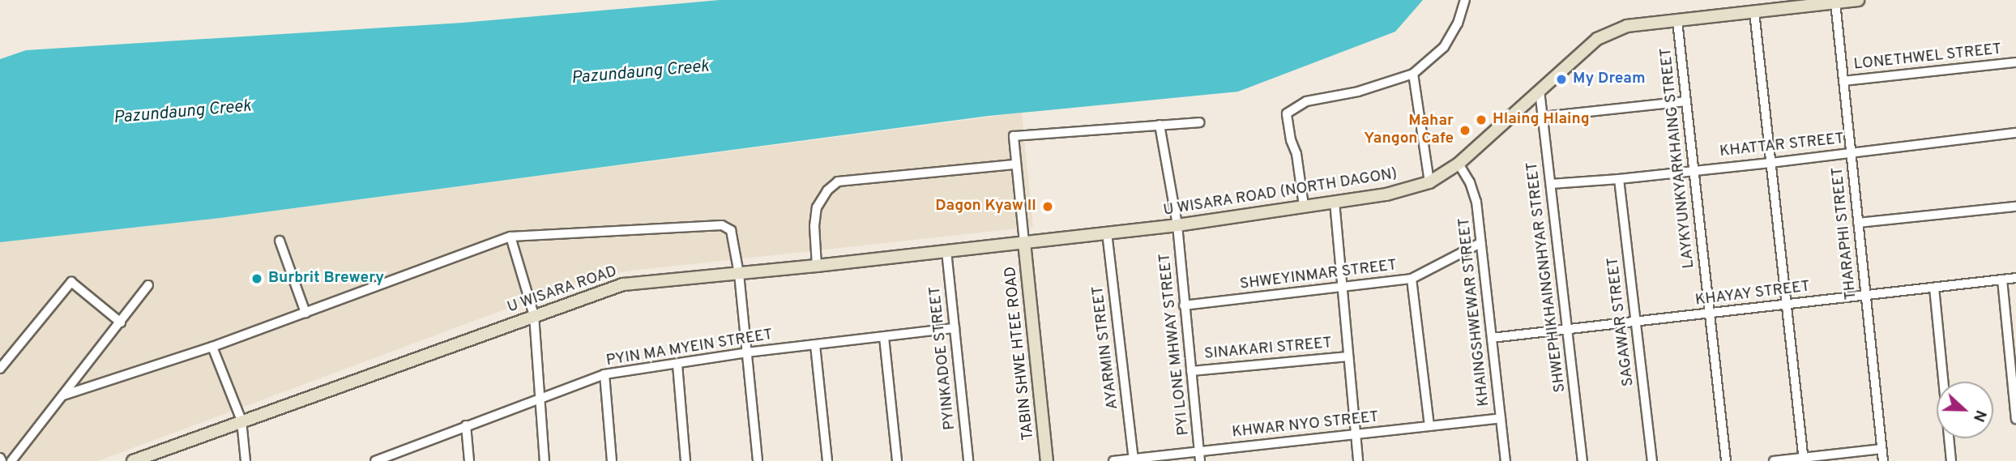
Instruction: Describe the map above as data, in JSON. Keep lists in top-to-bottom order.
{
  "streets": {
    "main road": ["U WISARA ROAD (NORTH DAGON)", "U WISARA ROAD", "TABIN SHWE HTEE ROAD"],
    "street": [
      "LONETHWEL STREET",
      "KHATTAR STREET",
      "LAYKYUNKYARKHAING STREET",
      "THARAPHI STREET",
      "SHWEYINMAR STREET",
      "SHWEPHIKHAINGNHYAR STREET",
      "KHAYAY STREET",
      "KHAINGSHWEWAR STREET",
      "SAGAWAR STREET",
      "PYI LONE MHWAY STREET",
      "AYARMIN STREET",
      "PYIN MA MYEIN STREET",
      "SINAKARI STREET",
      "PYINKADOE STREET",
      "KHWAR NYO STREET"
    ]
  },
  "crossings": [
    ["LONETHWEL STREET", "THARAPHI STREET"],
    ["KHATTAR STREET", "LAYKYUNKYARKHAING STREET"],
    ["KHATTAR STREET", "THARAPHI STREET"],
    ["KHATTAR STREET", "SHWEPHIKHAINGNHYAR STREET"],
    ["KHATTAR STREET", "SAGAWAR STREET"],
    ["LAYKYUNKYARKHAING STREET", "U WISARA ROAD (NORTH DAGON)"],
    ["LAYKYUNKYARKHAING STREET", "KHAYAY STREET"],
    ["U WISARA ROAD (NORTH DAGON)", "THARAPHI STREET"],
    ["U WISARA ROAD (NORTH DAGON)", "SHWEPHIKHAINGNHYAR STREET"],
    ["U WISARA ROAD (NORTH DAGON)", "U WISARA ROAD"],
    ["U WISARA ROAD (NORTH DAGON)", "KHAINGSHWEWAR STREET"],
    ["U WISARA ROAD (NORTH DAGON)", "PYI LONE MHWAY STREET"],
    ["U WISARA ROAD (NORTH DAGON)", "AYARMIN STREET"],
    ["U WISARA ROAD (NORTH DAGON)", "TABIN SHWE HTEE ROAD"],
    ["THARAPHI STREET", "KHAYAY STREET"],
    ["SHWEYINMAR STREET", "KHAINGSHWEWAR STREET"],
    ["SHWEYINMAR STREET", "PYI LONE MHWAY STREET"],
    ["SHWEPHIKHAINGNHYAR STREET", "KHAYAY STREET"],
    ["U WISARA ROAD", "TABIN SHWE HTEE ROAD"],
    ["U WISARA ROAD", "PYINKADOE STREET"],
    ["KHAYAY STREET", "KHAINGSHWEWAR STREET"],
    ["KHAYAY STREET", "SAGAWAR STREET"],
    ["KHAINGSHWEWAR STREET", "KHWAR NYO STREET"],
    ["PYI LONE MHWAY STREET", "SINAKARI STREET"],
    ["PYI LONE MHWAY STREET", "KHWAR NYO STREET"],
    ["AYARMIN STREET", "KHWAR NYO STREET"],
    ["PYIN MA MYEIN STREET", "PYINKADOE STREET"]
  ],
  "water": ["Pazundaung Creek"],
  "places": [
    "My Dream",
    "Hlaing Hlaing",
    "Mahar Yangon Cafe",
    "Dagon Kyaw II",
    "Burbrit Brewery"
  ],
  "north": "right"
}
